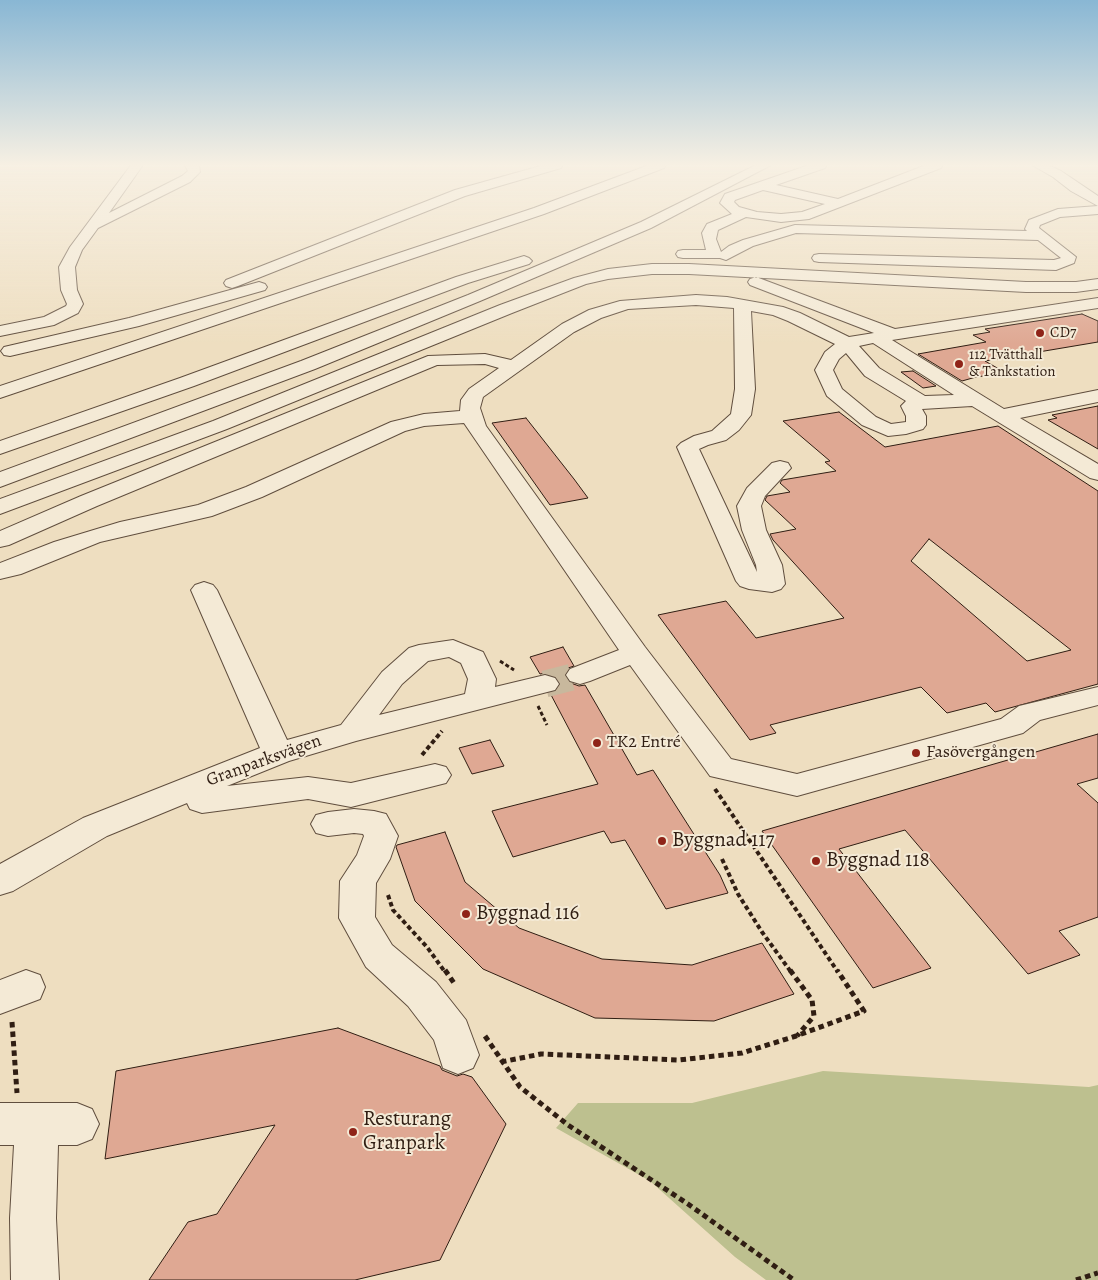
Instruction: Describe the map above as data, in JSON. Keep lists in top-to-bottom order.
{
  "streets": {
    "street": ["Granparksvägen"]
  },
  "places": [
    "CD7",
    "112 Tvätthall & Tankstation",
    "TK2 Entré",
    "Fasövergången",
    "Byggnad 117",
    "Byggnad 118",
    "Byggnad 116",
    "Resturang Granpark"
  ]
}
